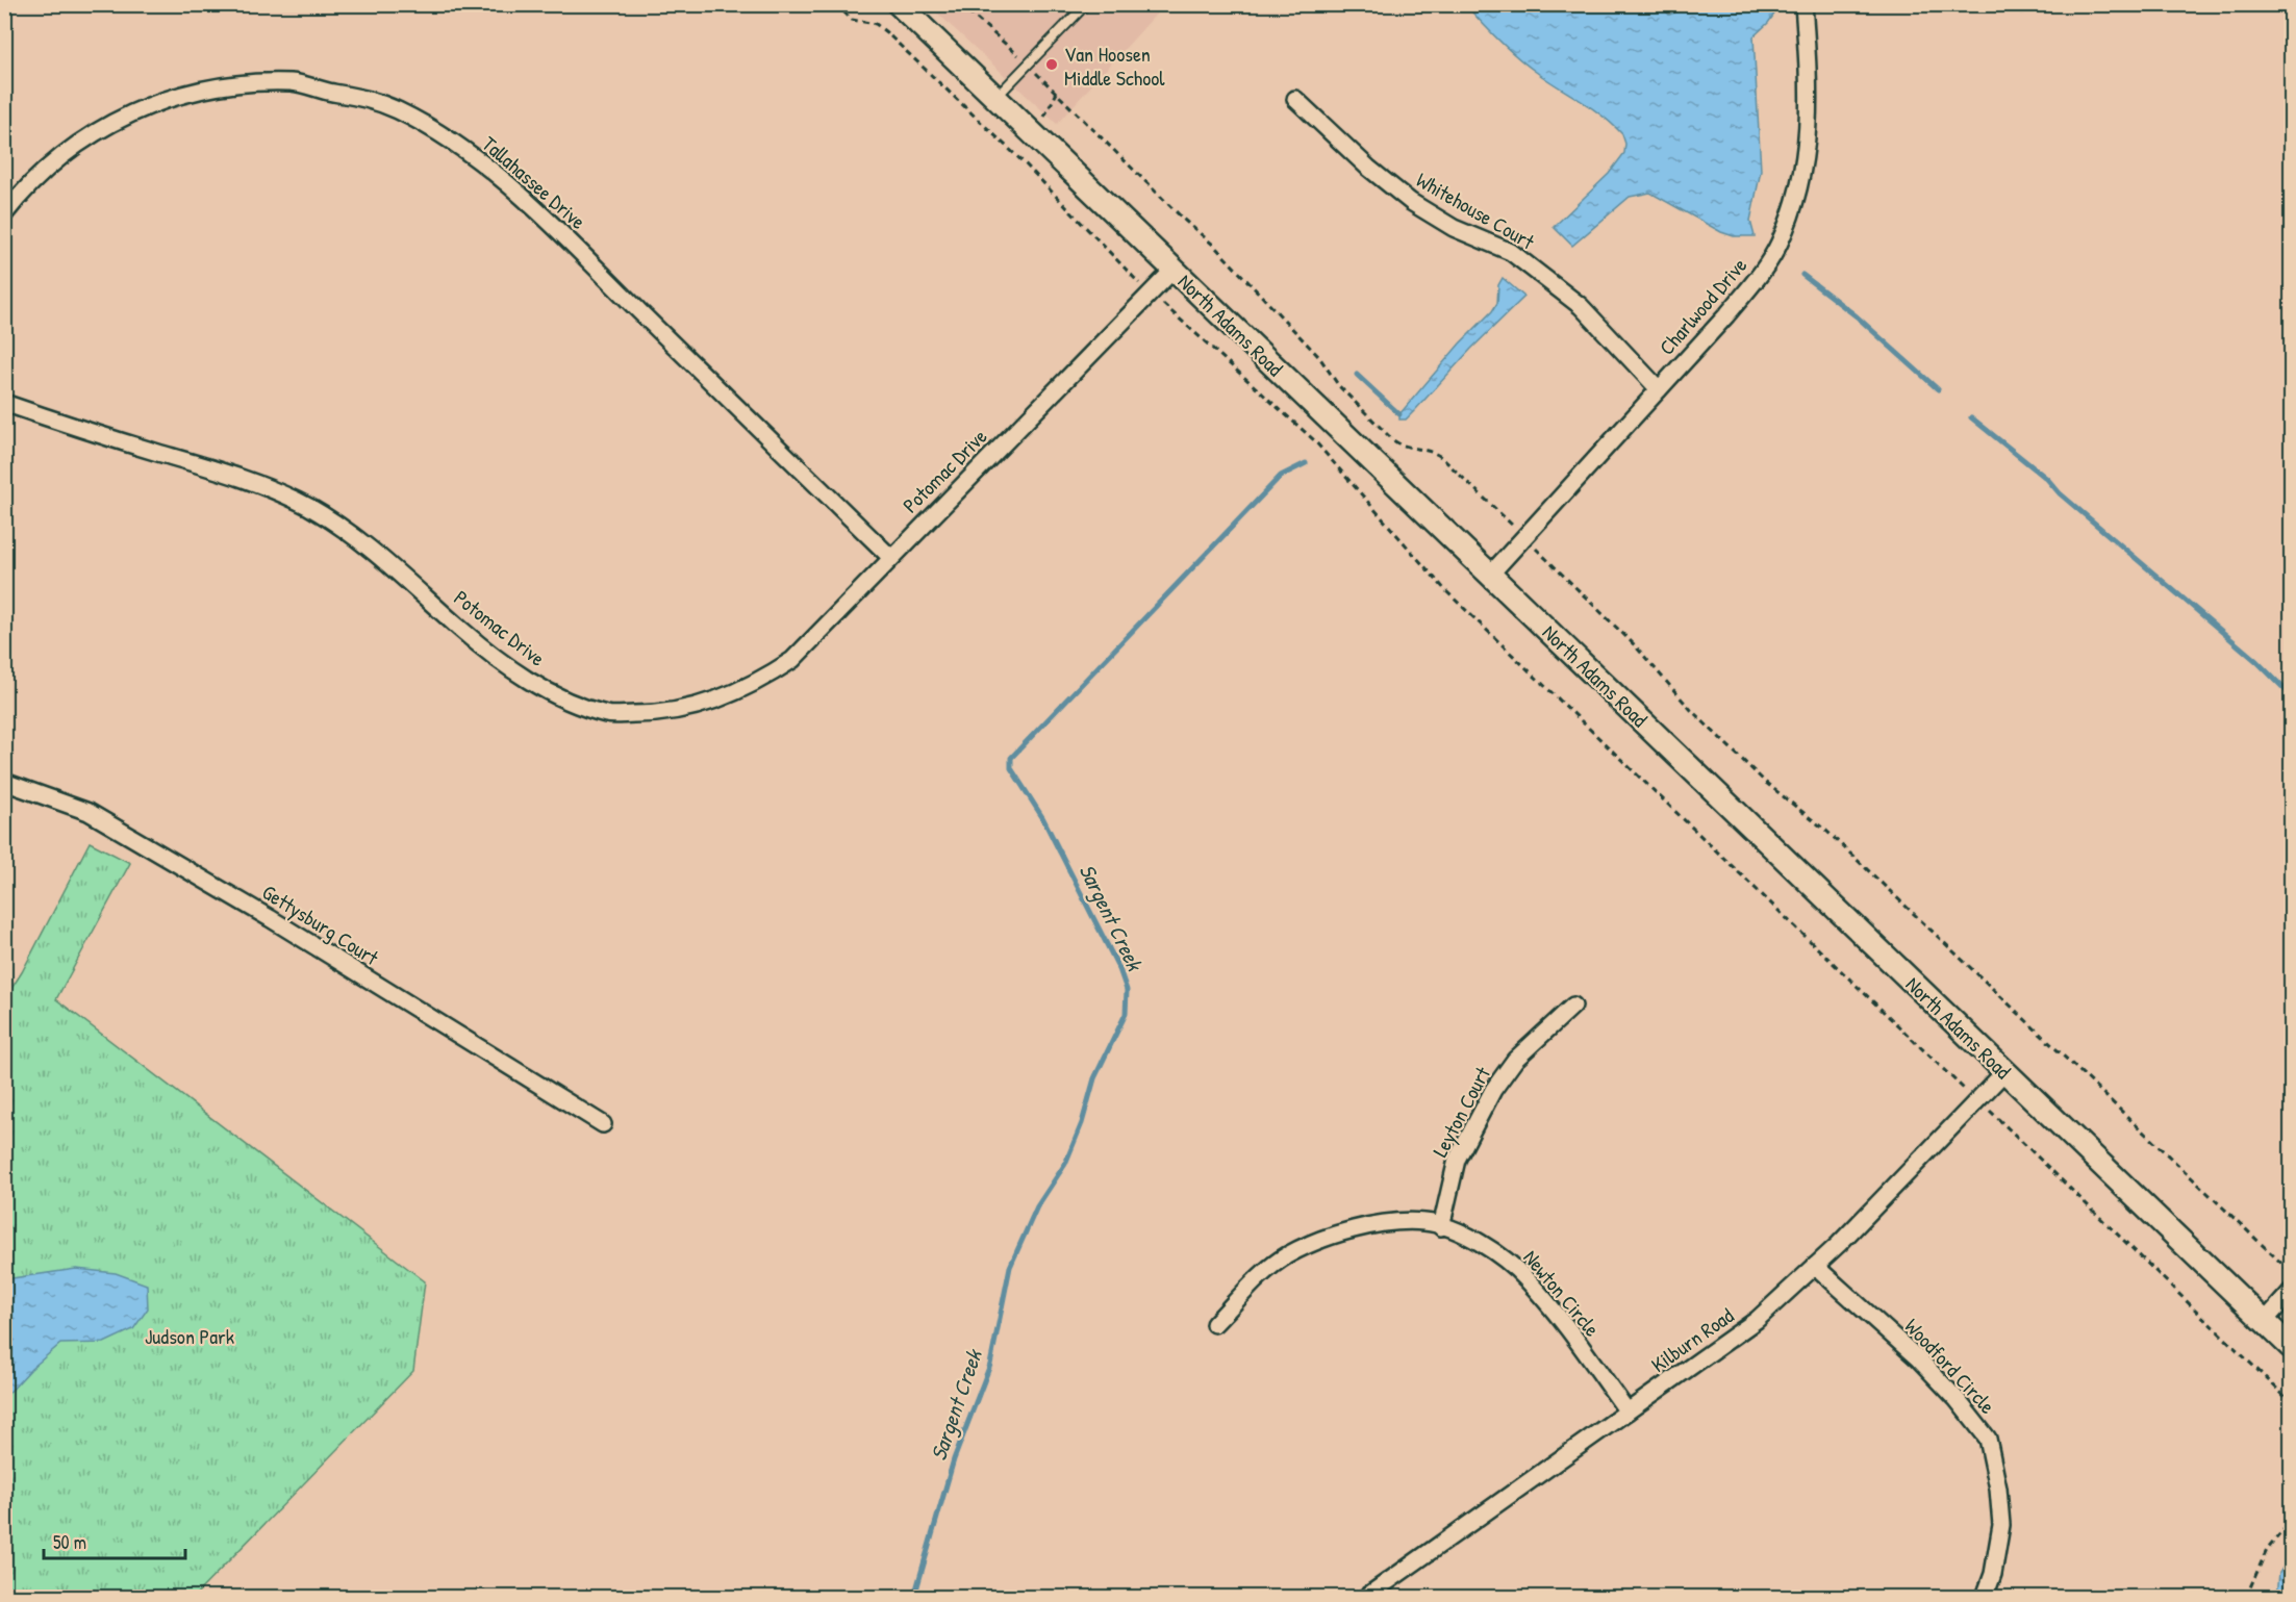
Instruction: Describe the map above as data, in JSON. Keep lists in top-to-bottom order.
{
  "streets": {
    "main road": ["North Adams Road"],
    "street": [
      "Tallahassee Drive",
      "Whitehouse Court",
      "Charlwood Drive",
      "Potomac Drive",
      "Gettysburg Court",
      "Leyton Court",
      "Newton Circle",
      "Kilburn Road",
      "Woodford Circle"
    ]
  },
  "crossings": [
    ["Tallahassee Drive", "Potomac Drive"],
    ["Whitehouse Court", "Charlwood Drive"],
    ["Charlwood Drive", "North Adams Road"],
    ["North Adams Road", "Potomac Drive"],
    ["North Adams Road", "Kilburn Road"],
    ["Leyton Court", "Newton Circle"],
    ["Newton Circle", "Kilburn Road"],
    ["Kilburn Road", "Woodford Circle"]
  ],
  "water": ["Sargent Creek"],
  "parks": ["Judson Park"],
  "places": ["Van Hoosen Middle School"],
  "scale_bar": "50 m"
}
